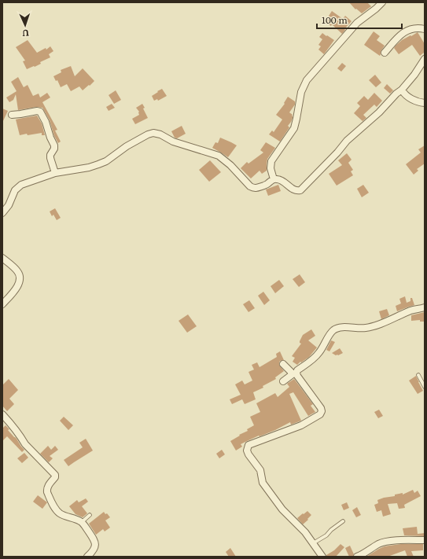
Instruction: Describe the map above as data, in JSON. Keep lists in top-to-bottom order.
{
  "scale_bar": "100 m",
  "north": "bottom"
}
